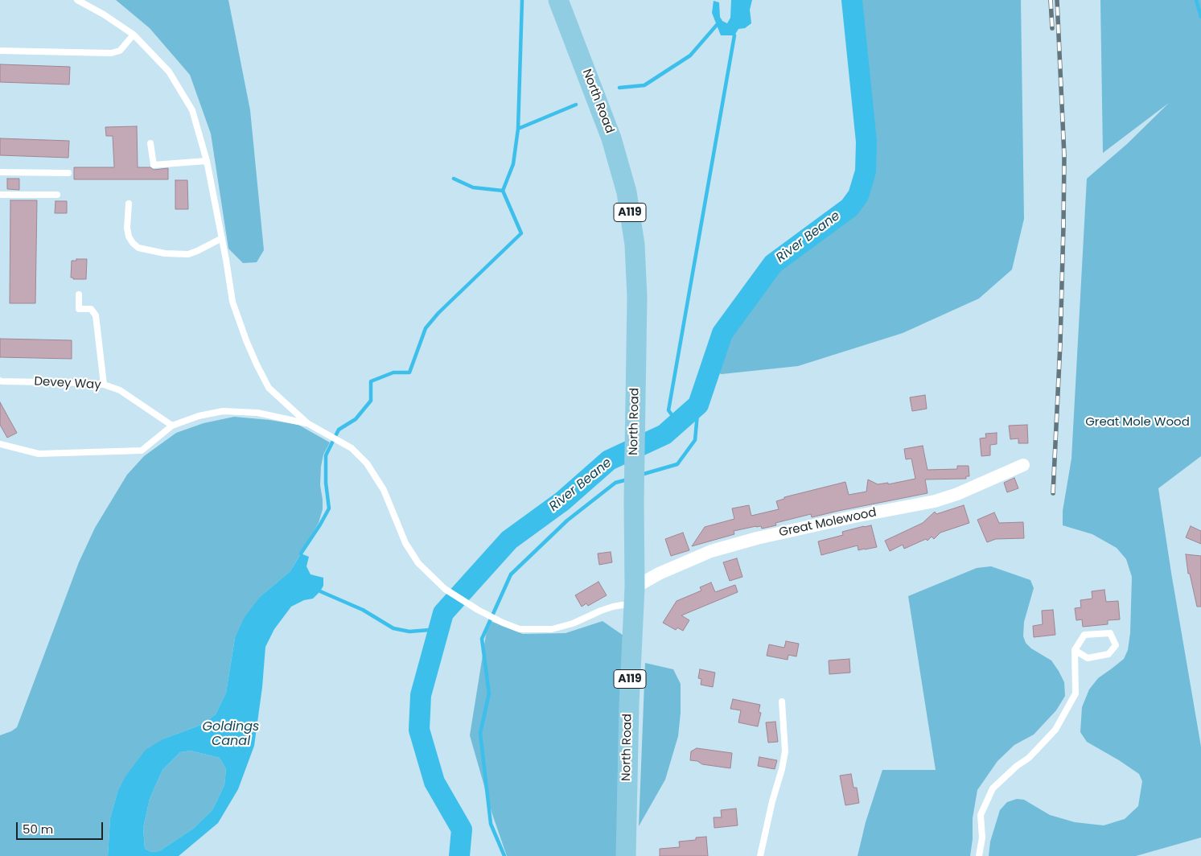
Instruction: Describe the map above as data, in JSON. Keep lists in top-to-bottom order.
{
  "streets": {
    "main road": ["North Road", "A119"],
    "street": ["Great Molewood"],
    "lane": ["Devey Way"]
  },
  "crossings": [
    ["North Road", "Great Molewood"]
  ],
  "water": ["River Beane", "Goldings Canal"],
  "parks": ["Great Mole Wood"],
  "scale_bar": "50 m"
}
